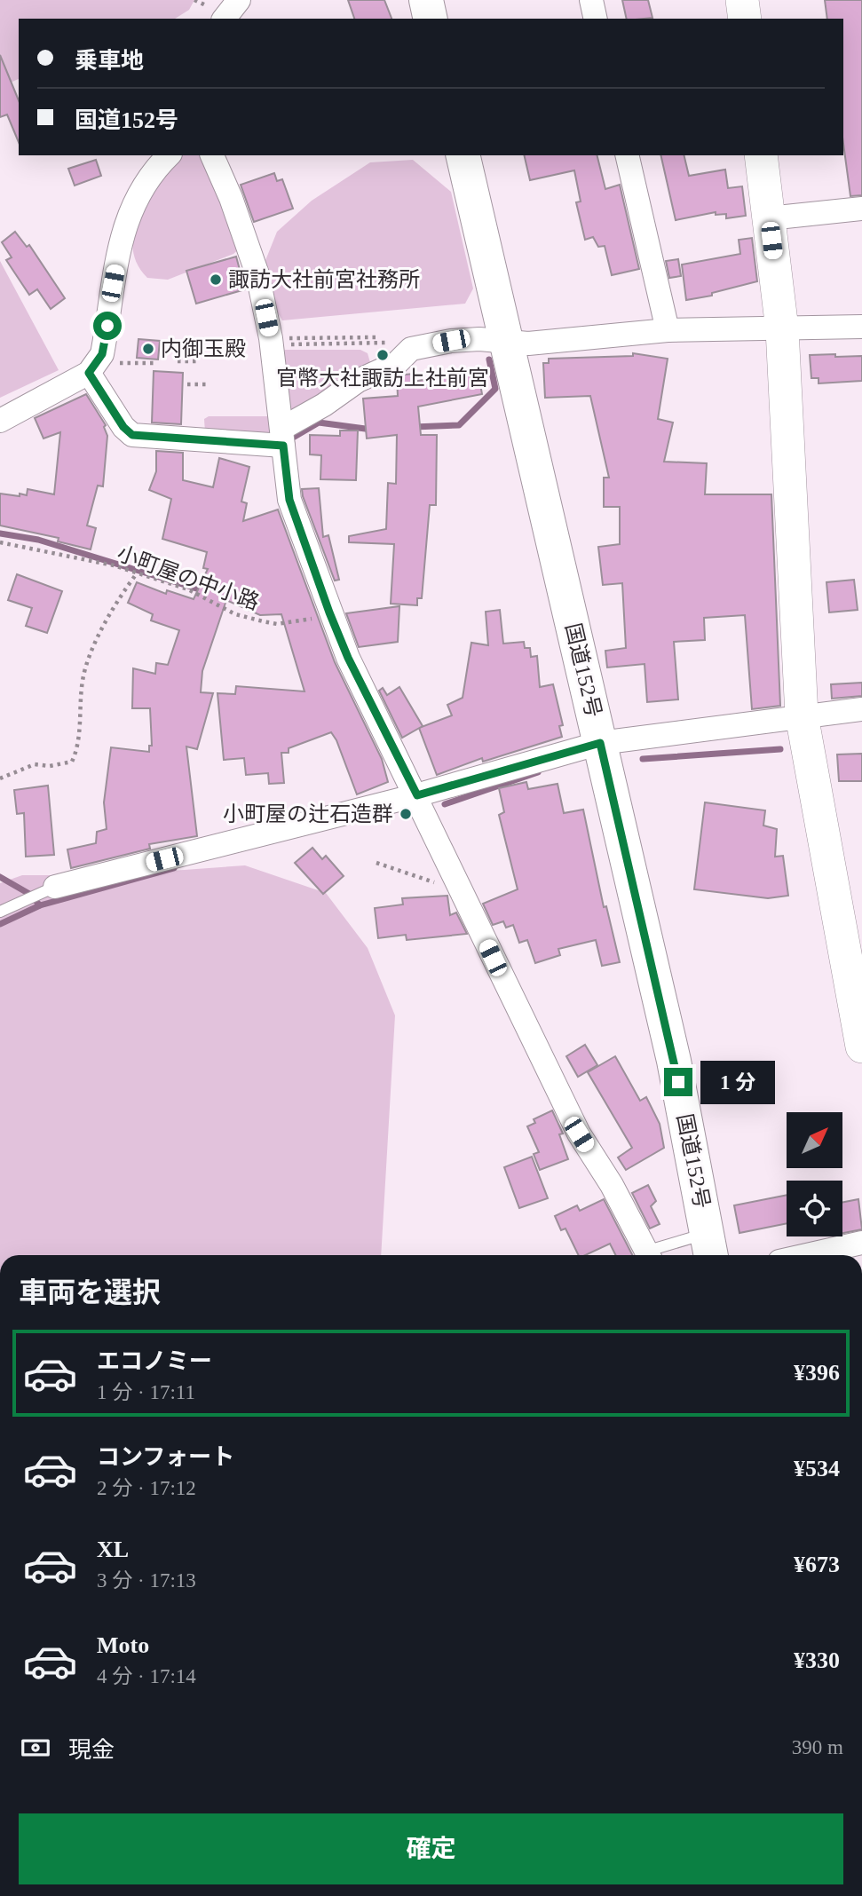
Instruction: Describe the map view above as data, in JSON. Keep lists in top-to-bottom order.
{
  "streets": {
    "main road": ["国道152号"],
    "path": ["小町屋の中小路"]
  },
  "places": [
    "諏訪大社前宮社務所",
    "内御玉殿",
    "官幣大社諏訪上社前宮",
    "小町屋の辻石造群"
  ],
  "north": "top right",
  "page": {
    "banner": ["乗車地", "国道152号"],
    "bubble": "1 分",
    "heading": "車両を選択",
    "list": [
      {
        "name": "エコノミー",
        "note": "1 分 · 17:11",
        "value": "¥396"
      },
      {
        "name": "コンフォート",
        "note": "2 分 · 17:12",
        "value": "¥534"
      },
      {
        "name": "XL",
        "note": "3 分 · 17:13",
        "value": "¥673"
      },
      {
        "name": "Moto",
        "note": "4 分 · 17:14",
        "value": "¥330"
      }
    ],
    "pay": ["現金", "390 m"],
    "buttons": "確定"
  }
}
